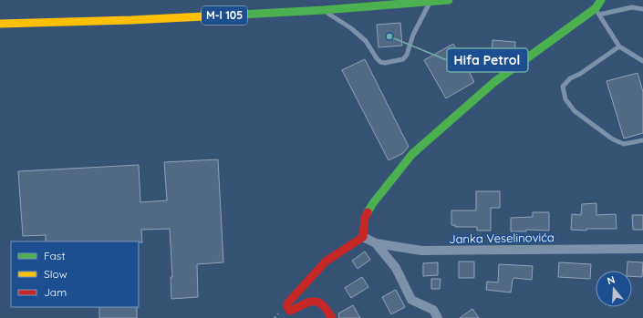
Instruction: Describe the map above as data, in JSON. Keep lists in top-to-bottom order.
{
  "streets": {
    "street": ["M-I 105", "Janka Veselinovića"]
  },
  "places": ["Hifa Petrol"],
  "legend": ["Fast", "Slow", "Jam"],
  "north": "top"
}
